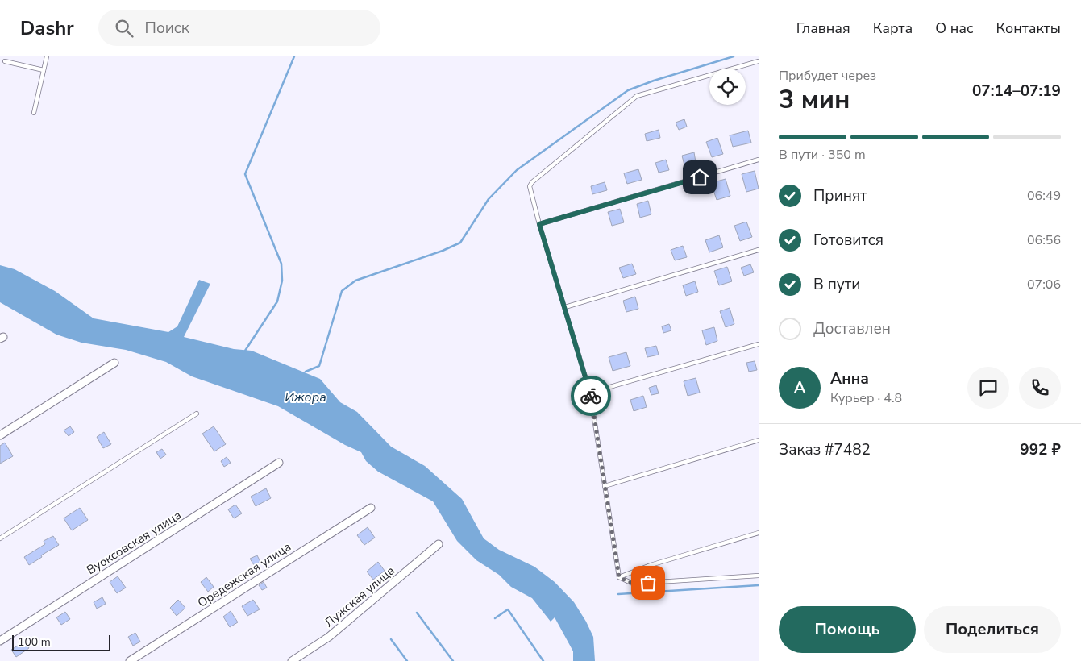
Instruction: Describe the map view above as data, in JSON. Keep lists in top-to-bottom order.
{
  "streets": {
    "street": ["Вуоксовская улица", "Оредежская улица", "Лужская улица"]
  },
  "water": ["Ижора"],
  "scale_bar": "100 m",
  "page": {
    "header": "Dashr",
    "search": "Поиск",
    "nav": [
      "Главная",
      "Карта",
      "О нас",
      "Контакты"
    ],
    "heading": ["3 мин", "Прибудет через", "07:14–07:19"],
    "panel": [
      "Анна",
      "Курьер · 4.8",
      "Заказ #7482",
      "992 ₽"
    ],
    "bar": "В пути · 350 m",
    "list": [
      ["Принят", "06:49"],
      ["Готовится", "06:56"],
      ["В пути", "07:06"],
      "Доставлен"
    ],
    "round": "А",
    "buttons": ["Помощь", "Поделиться"],
    "scale": "100 m"
  }
}
